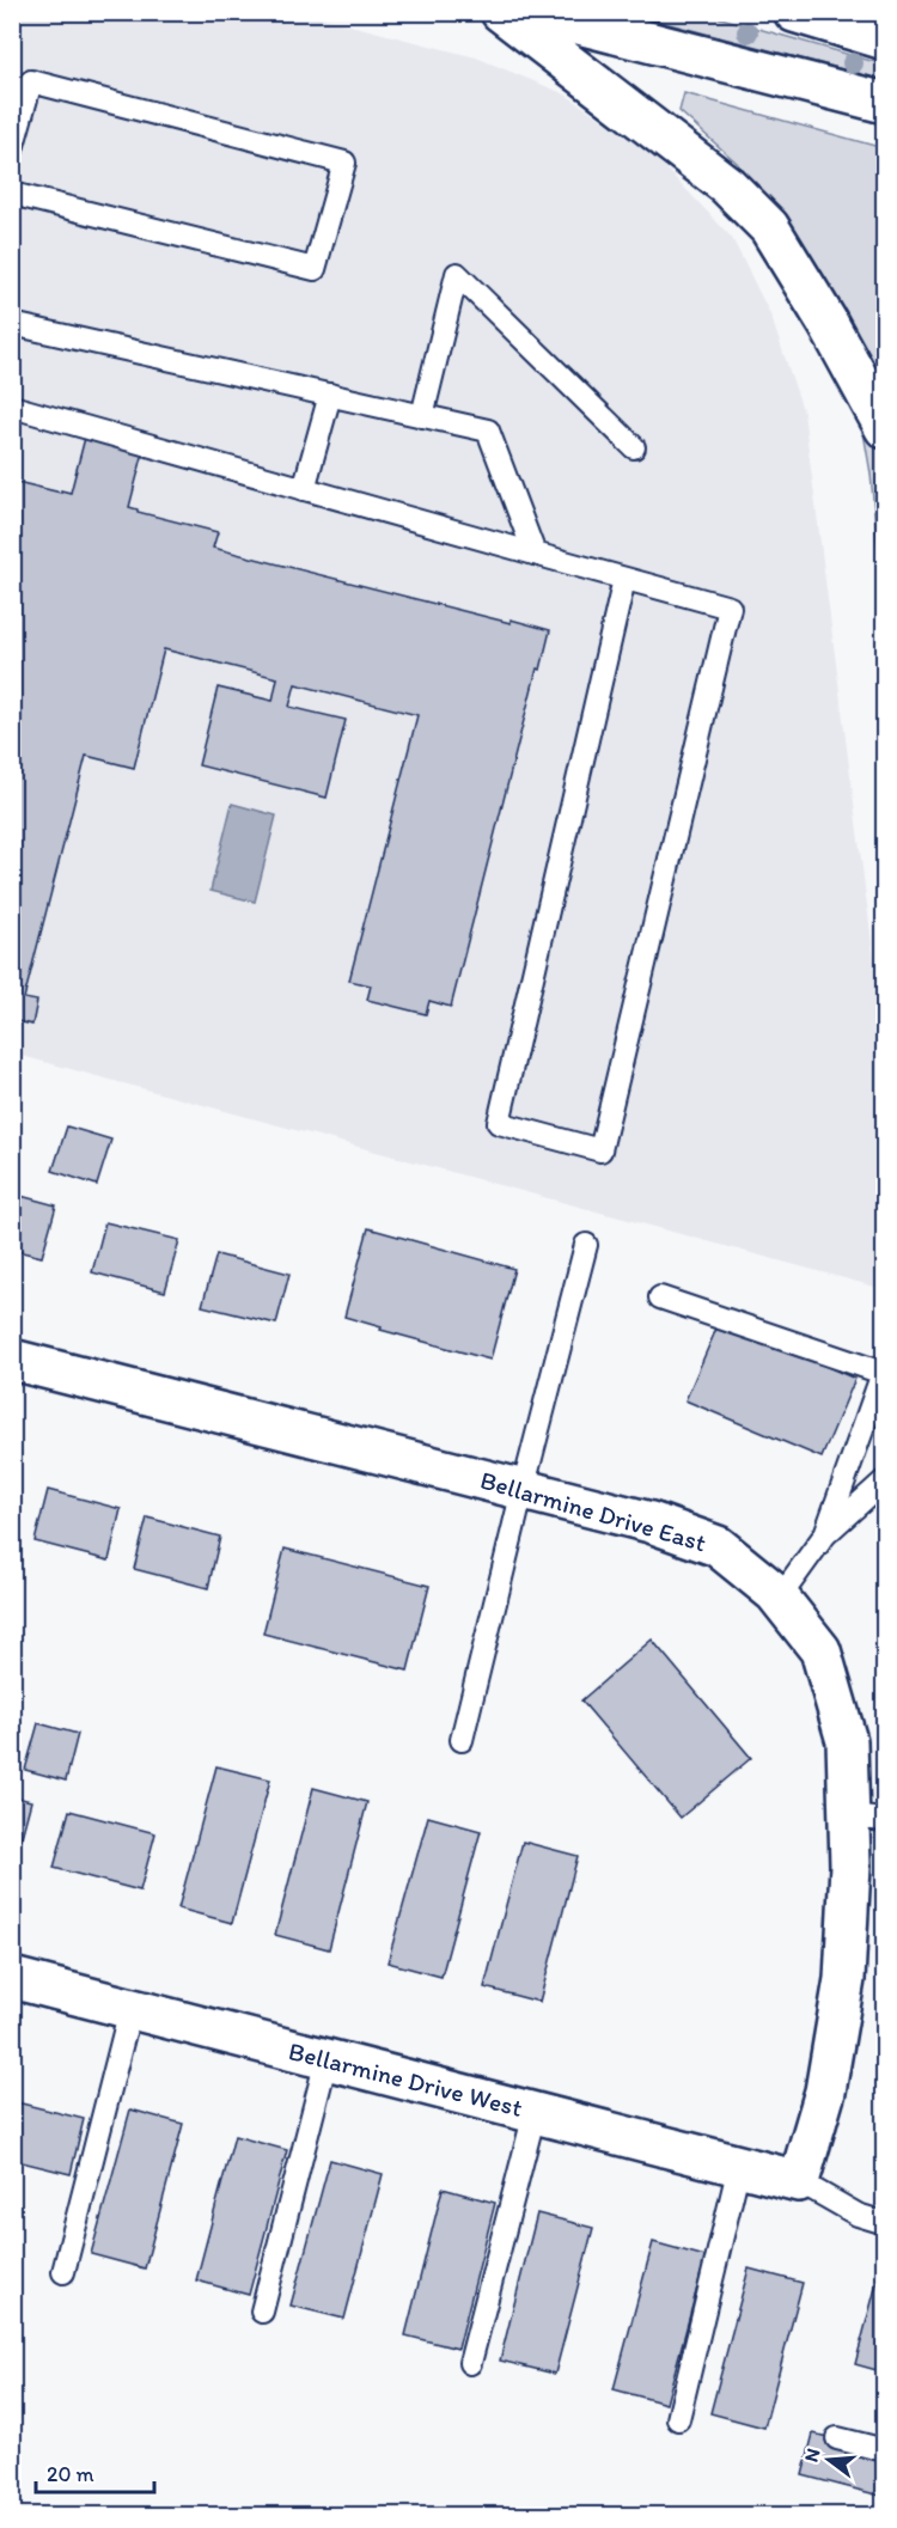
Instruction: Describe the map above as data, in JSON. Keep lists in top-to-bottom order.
{
  "streets": {
    "main road": ["Bellarmine Drive East", "Bellarmine Drive West"]
  },
  "crossings": [
    ["Bellarmine Drive East", "Bellarmine Drive West"]
  ],
  "scale_bar": "20 m",
  "north": "left"
}
